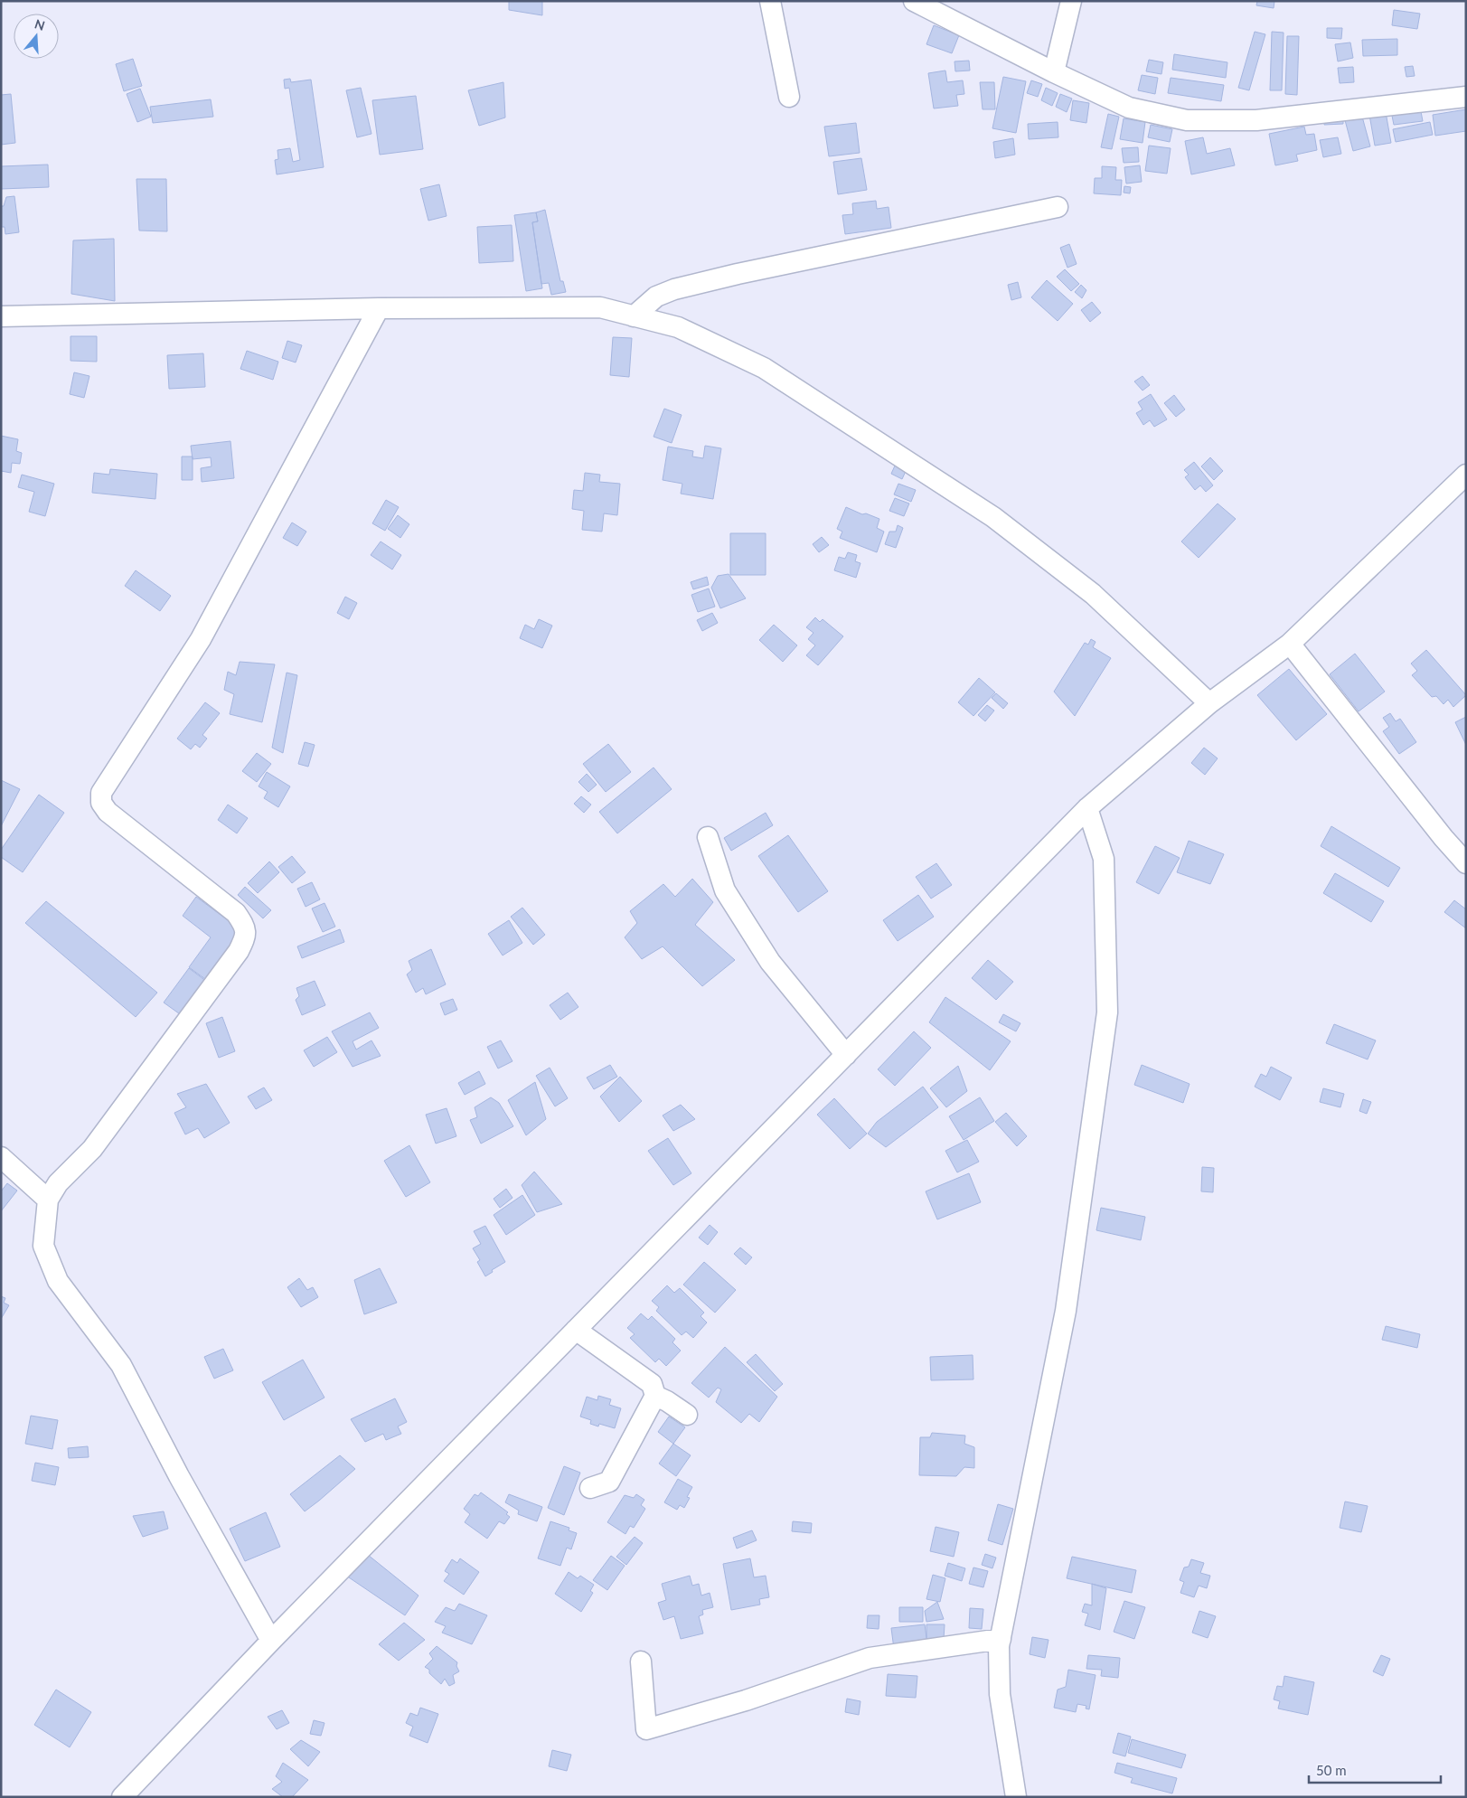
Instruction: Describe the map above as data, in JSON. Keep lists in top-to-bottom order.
{
  "scale_bar": "50 m",
  "north": "top"
}
